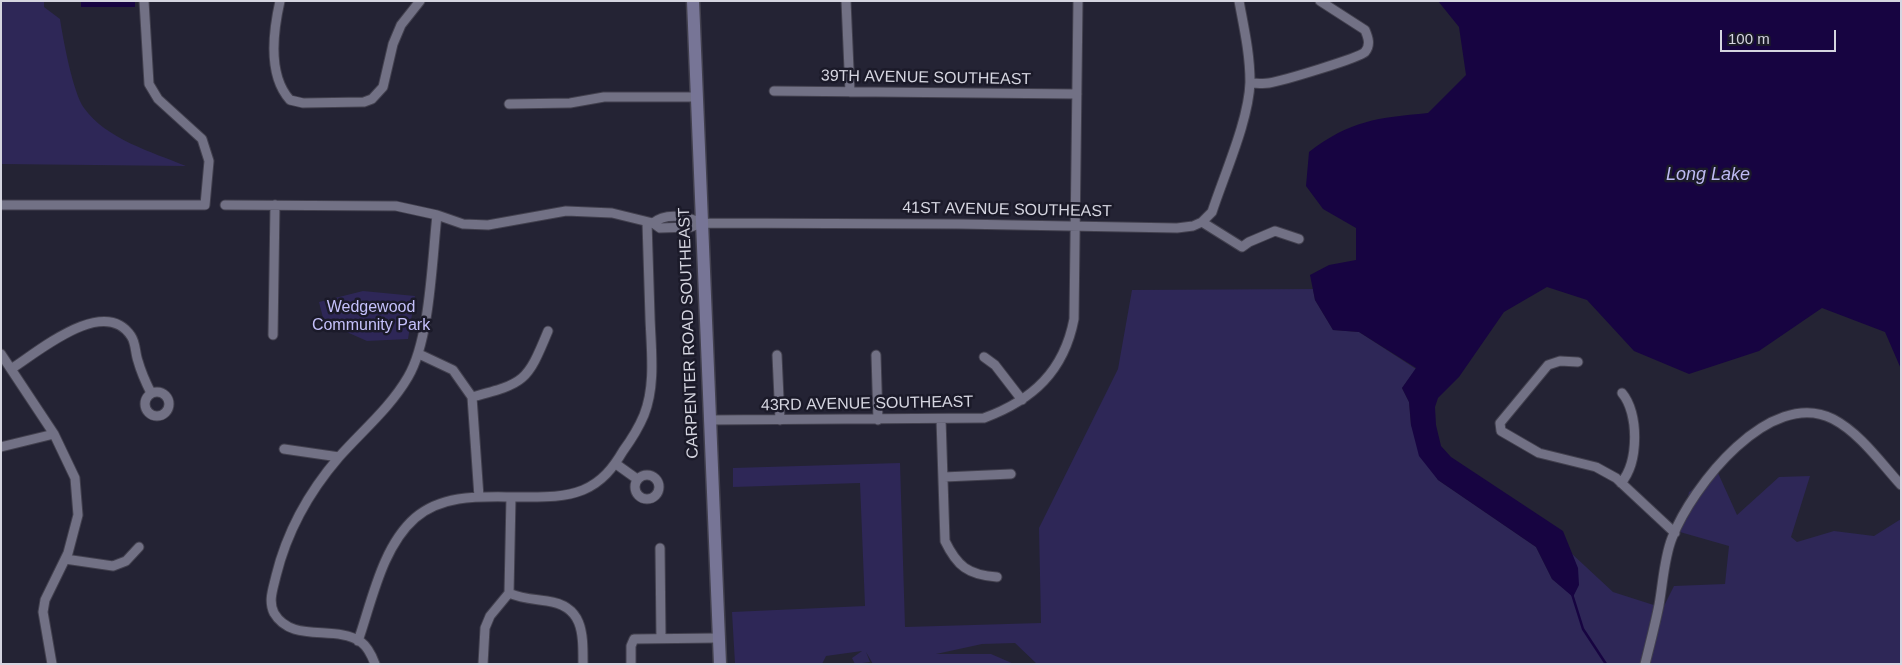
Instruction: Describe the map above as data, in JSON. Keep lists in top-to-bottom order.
{
  "streets": {
    "street": [
      "39TH AVENUE SOUTHEAST",
      "41ST AVENUE SOUTHEAST",
      "CARPENTER ROAD SOUTHEAST",
      "43RD AVENUE SOUTHEAST"
    ]
  },
  "crossings": [
    ["39TH AVENUE SOUTHEAST", "43RD AVENUE SOUTHEAST"],
    ["41ST AVENUE SOUTHEAST", "CARPENTER ROAD SOUTHEAST"],
    ["41ST AVENUE SOUTHEAST", "43RD AVENUE SOUTHEAST"],
    ["CARPENTER ROAD SOUTHEAST", "43RD AVENUE SOUTHEAST"]
  ],
  "water": ["Long Lake"],
  "parks": ["Wedgewood Community Park"],
  "scale_bar": "100 m"
}
